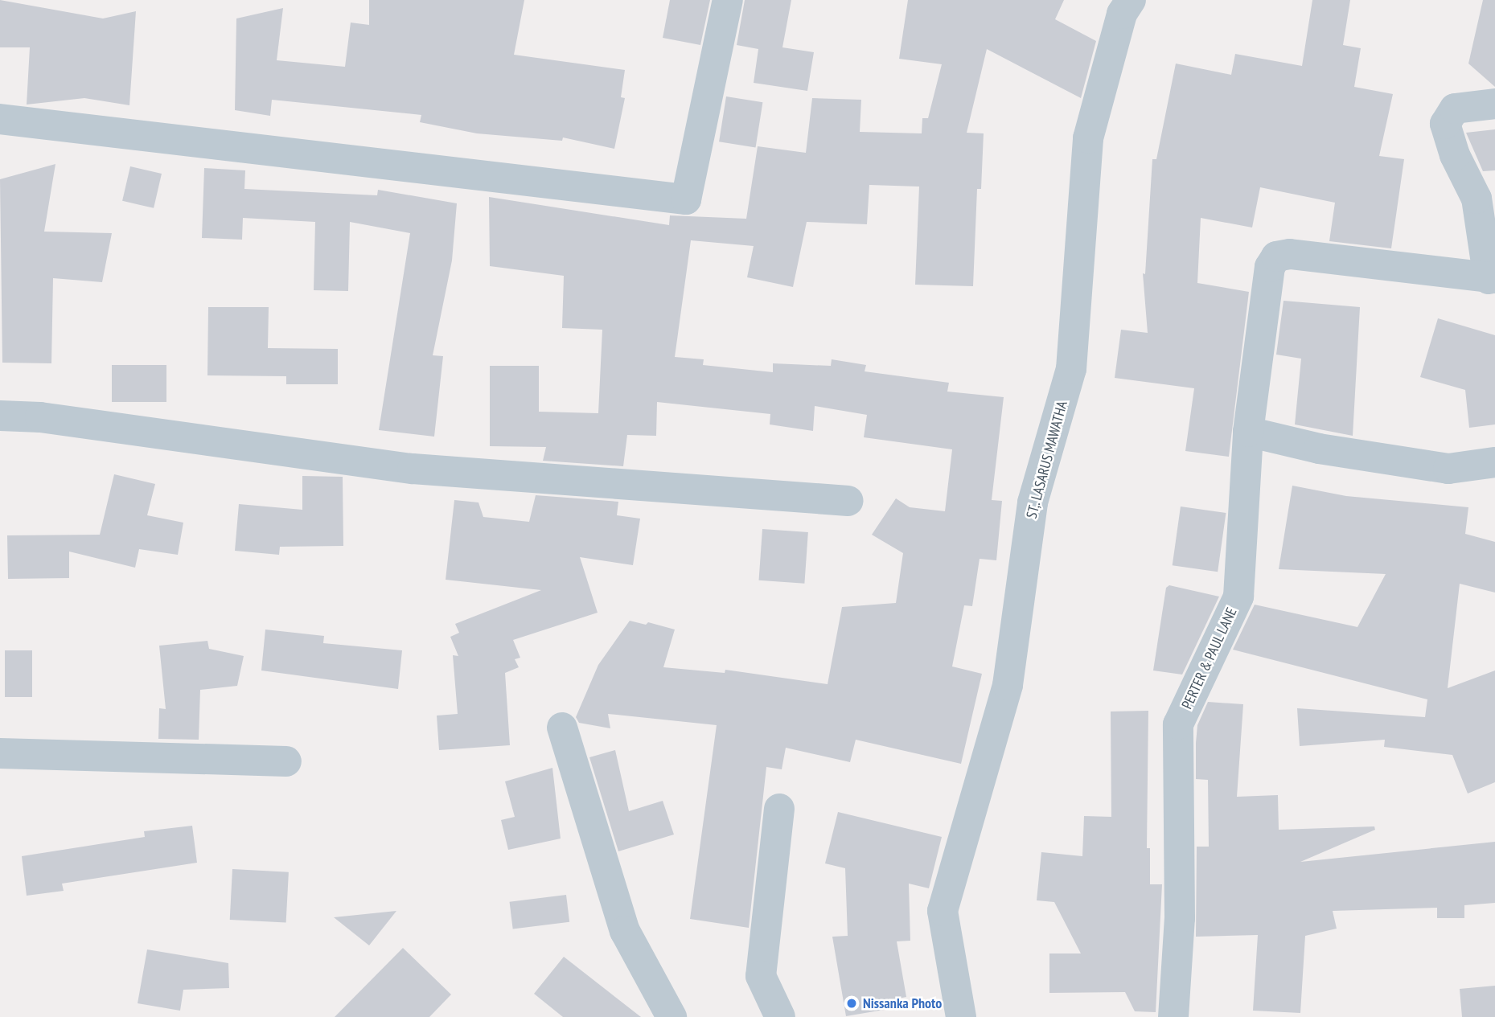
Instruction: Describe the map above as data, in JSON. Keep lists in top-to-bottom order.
{
  "streets": {
    "street": ["ST,. LASARUS MAWATHA", "PERTER & PAUL LANE"]
  },
  "places": ["Nissanka Photo"]
}
